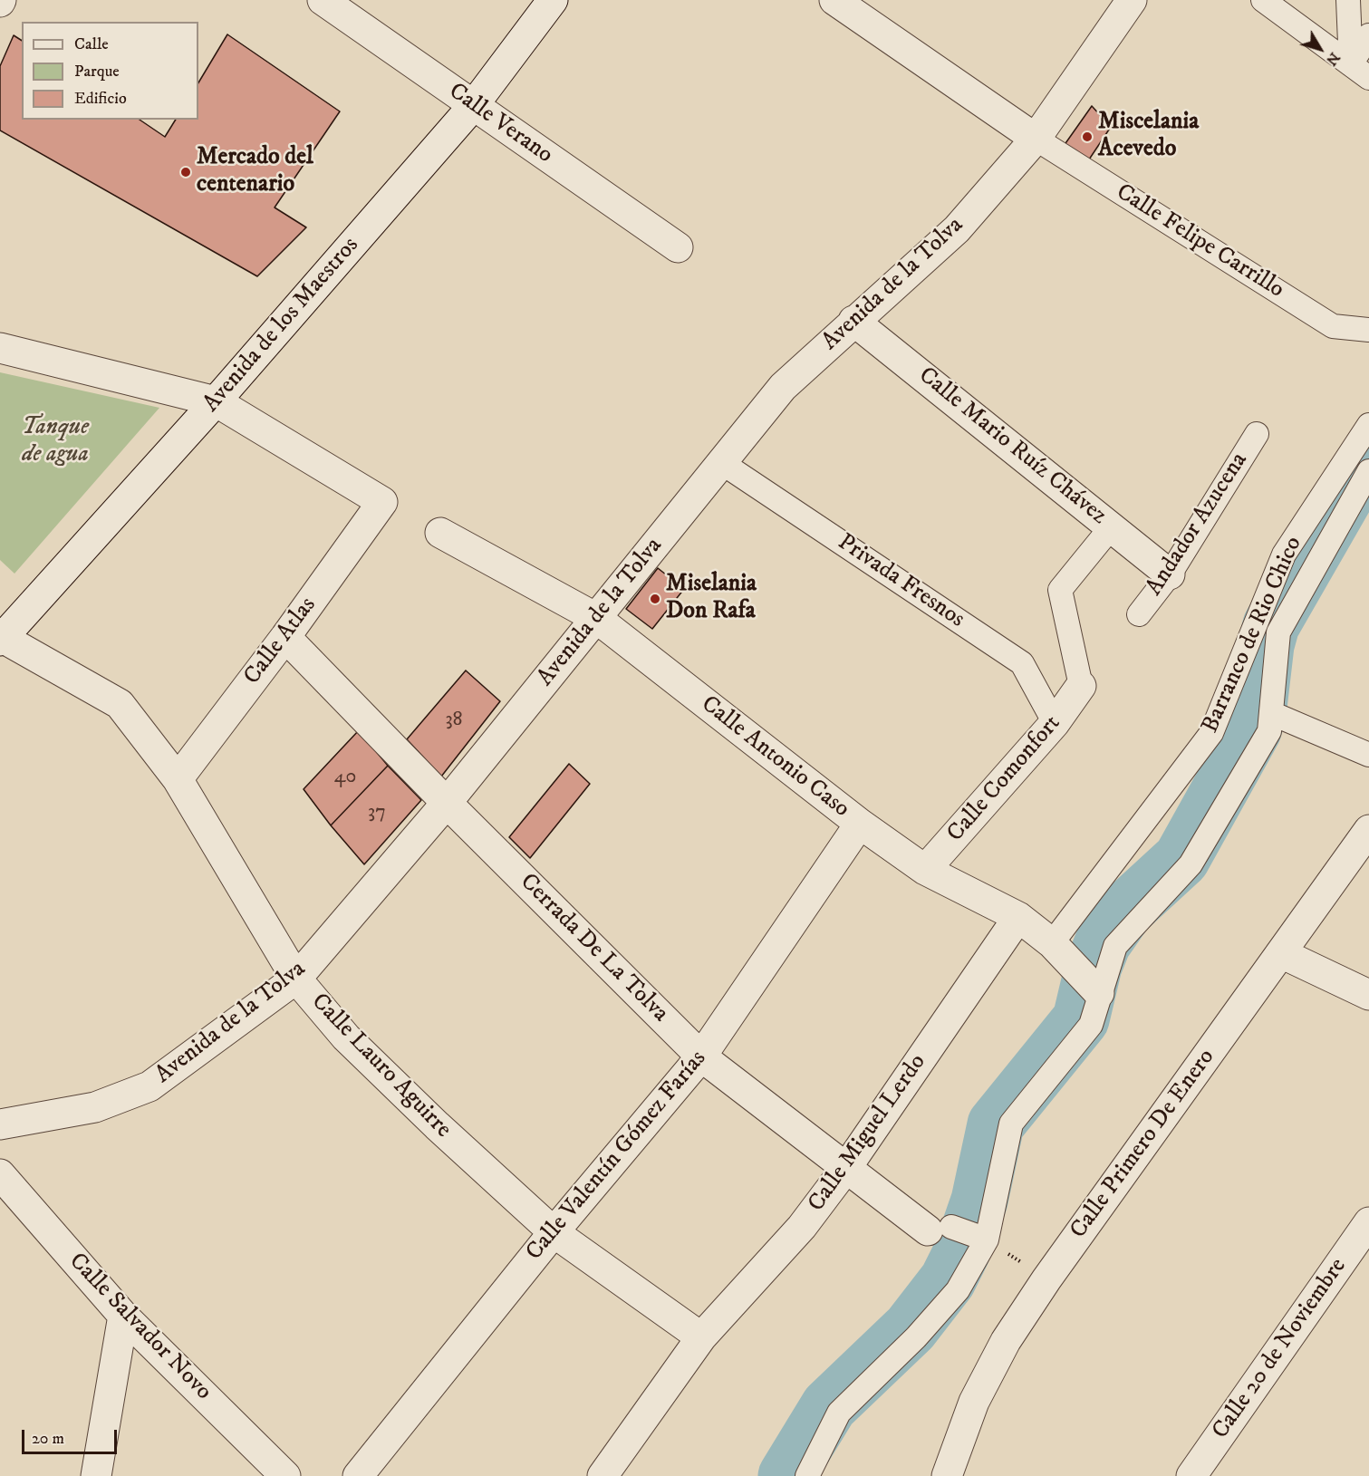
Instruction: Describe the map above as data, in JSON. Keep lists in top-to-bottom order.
{
  "streets": {
    "street": [
      "Calle Verano",
      "Calle Felipe Carrillo",
      "Avenida de la Tolva",
      "Avenida de los Maestros",
      "Calle Mario Ruíz Chávez",
      "Andador Azucena",
      "Privada Fresnos",
      "Barranco de Rio Chico",
      "Calle Atlas",
      "Calle Antonio Caso",
      "Calle Comonfort",
      "Cerrada De La Tolva",
      "Calle Lauro Aguirre",
      "Calle Miguel Lerdo",
      "Calle Primero De Enero",
      "Calle Valentín Gómez Farías",
      "Calle Salvador Novo",
      "Calle 20 de Noviembre"
    ]
  },
  "crossings": [
    ["Calle Verano", "Avenida de los Maestros"],
    ["Calle Felipe Carrillo", "Avenida de la Tolva"],
    ["Avenida de la Tolva", "Calle Mario Ruíz Chávez"],
    ["Avenida de la Tolva", "Privada Fresnos"],
    ["Avenida de la Tolva", "Calle Antonio Caso"],
    ["Avenida de la Tolva", "Cerrada De La Tolva"],
    ["Avenida de la Tolva", "Calle Lauro Aguirre"],
    ["Avenida de los Maestros", "Calle Atlas"],
    ["Avenida de los Maestros", "Calle Lauro Aguirre"],
    ["Calle Mario Ruíz Chávez", "Andador Azucena"],
    ["Privada Fresnos", "Calle Comonfort"],
    ["Barranco de Rio Chico", "Calle Antonio Caso"],
    ["Calle Atlas", "Cerrada De La Tolva"],
    ["Calle Atlas", "Calle Lauro Aguirre"],
    ["Calle Antonio Caso", "Calle Comonfort"],
    ["Calle Antonio Caso", "Calle Miguel Lerdo"],
    ["Calle Antonio Caso", "Calle Valentín Gómez Farías"],
    ["Cerrada De La Tolva", "Calle Miguel Lerdo"],
    ["Cerrada De La Tolva", "Calle Valentín Gómez Farías"],
    ["Calle Lauro Aguirre", "Calle Miguel Lerdo"],
    ["Calle Lauro Aguirre", "Calle Valentín Gómez Farías"]
  ],
  "parks": ["Tanque de agua"],
  "places": ["Miscelania Acevedo", "Mercado del centenario", "Miselania Don Rafa"],
  "house_numbers": ["38", "40", "37"],
  "legend": ["Calle", "Parque", "Edificio"],
  "scale_bar": "20 m",
  "north": "bottom right"
}
